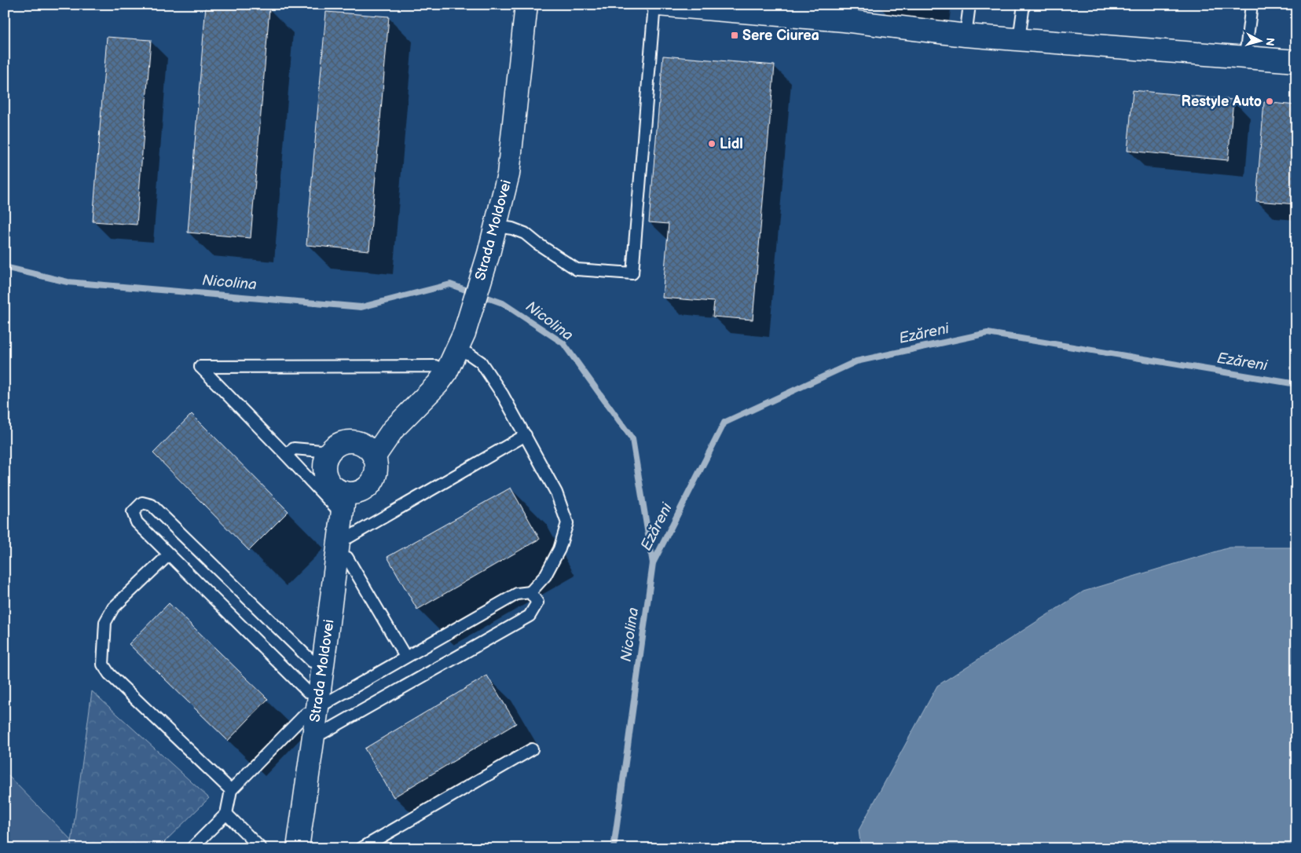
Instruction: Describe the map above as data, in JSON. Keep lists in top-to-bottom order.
{
  "streets": {
    "street": ["Strada Moldovei"]
  },
  "water": ["Nicolina", "Ezăreni"],
  "places": {
    "transit": ["Sere Ciurea"],
    "other": ["Restyle Auto", "Lidl"]
  },
  "north": "right"
}
